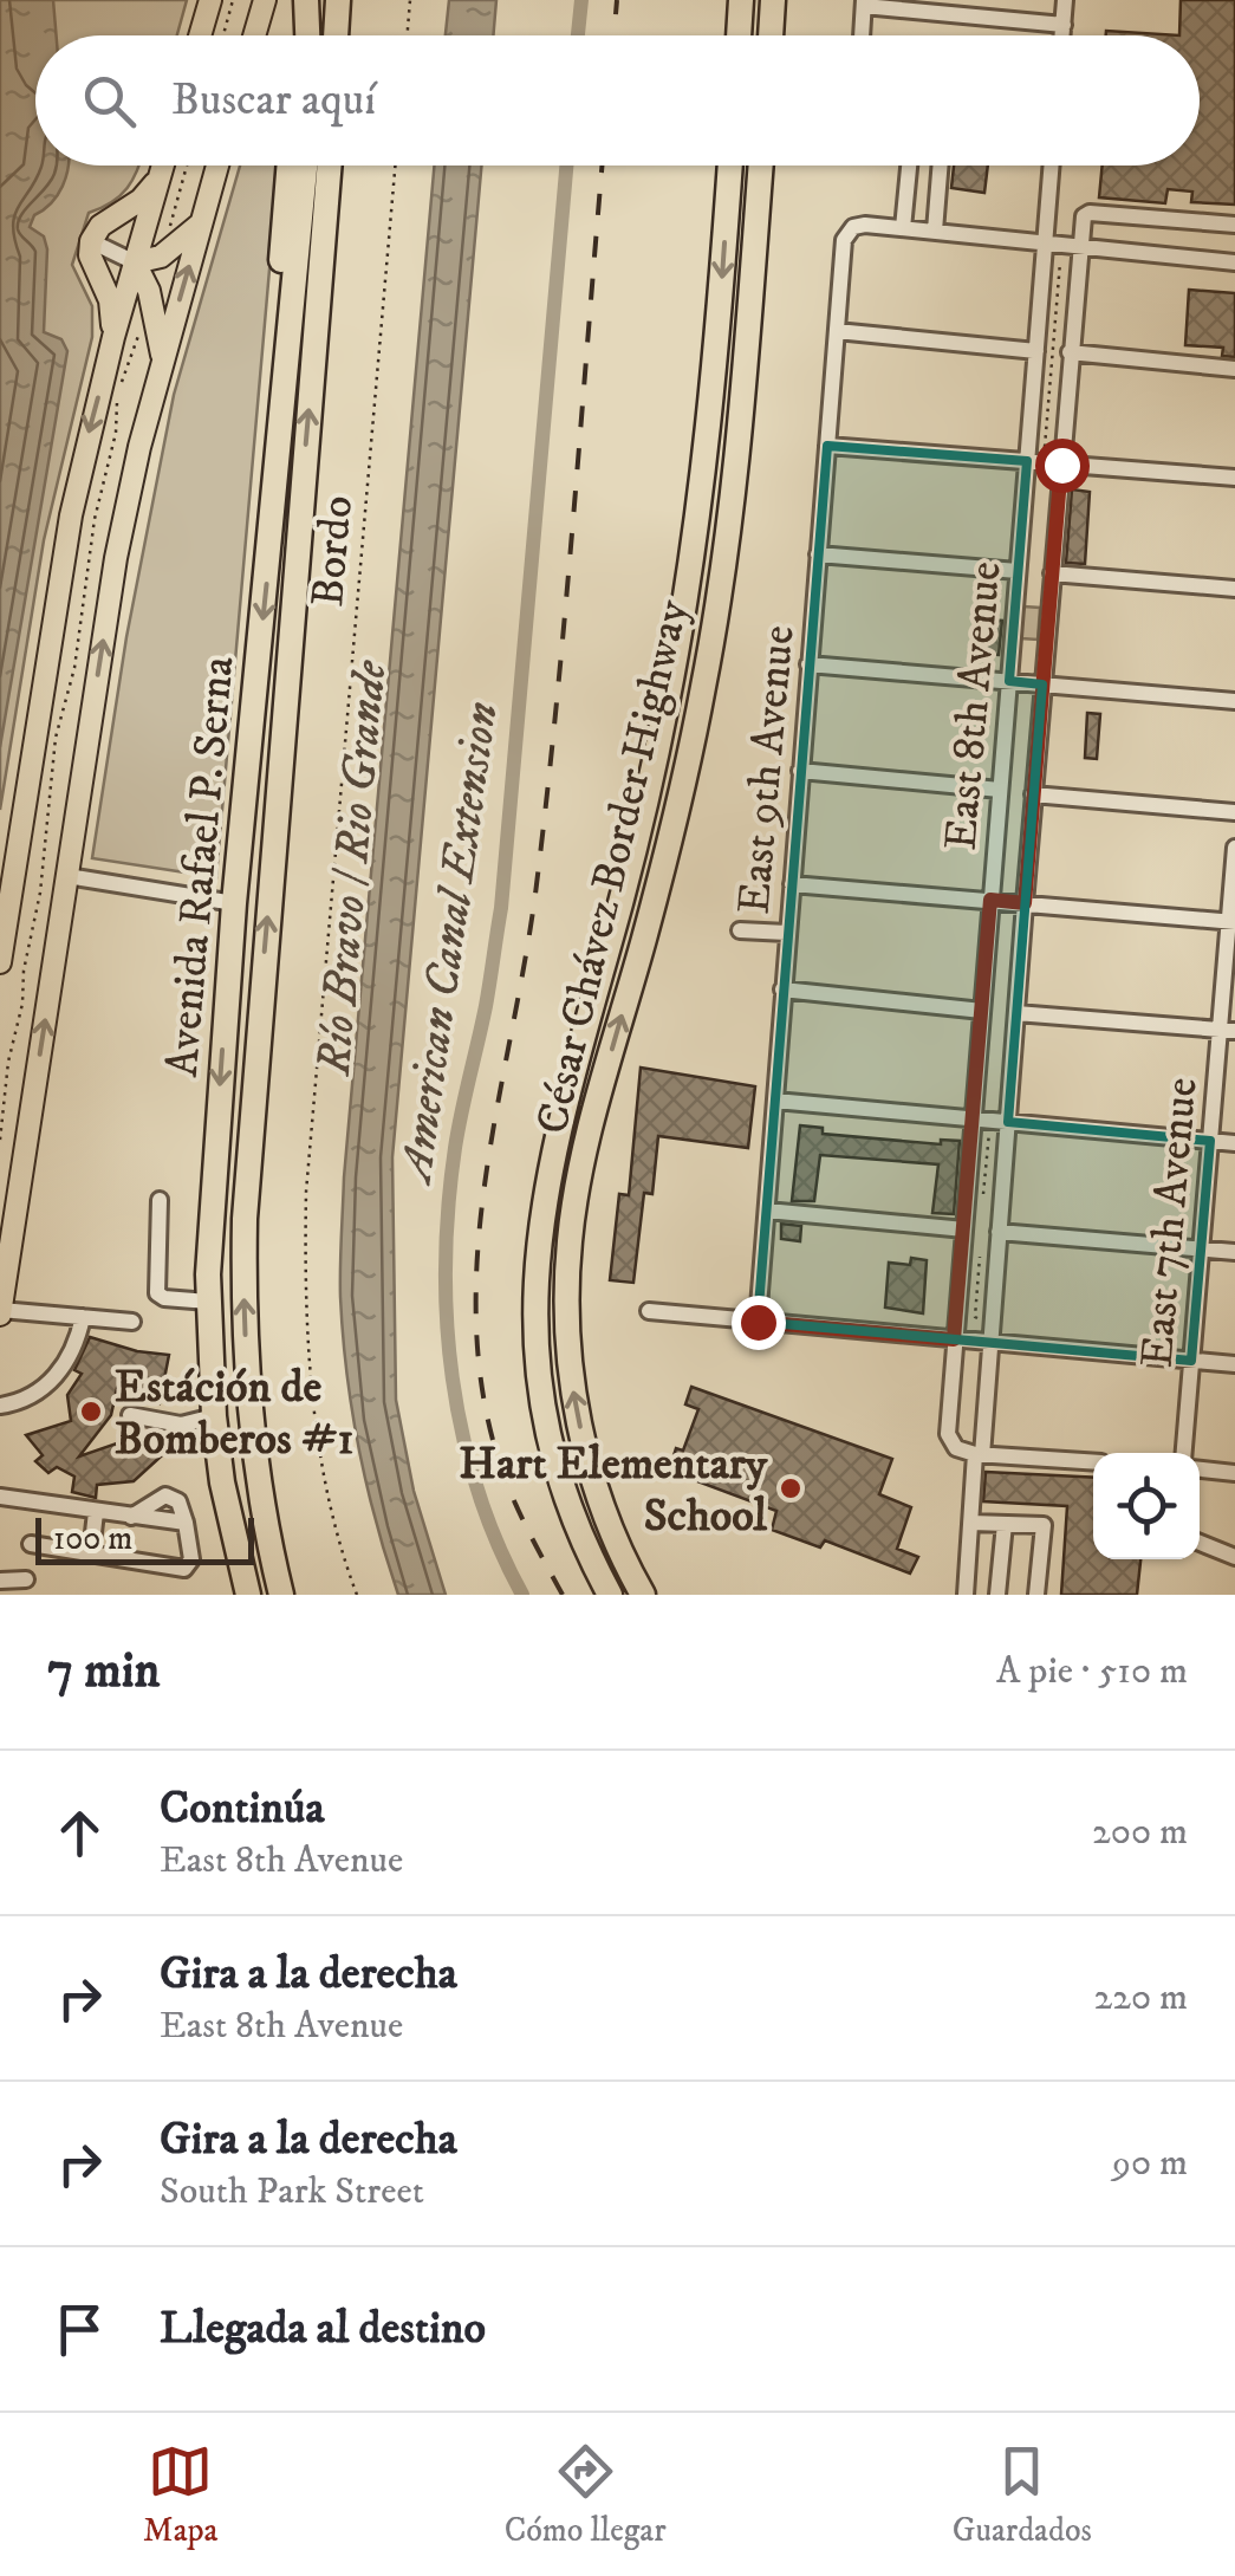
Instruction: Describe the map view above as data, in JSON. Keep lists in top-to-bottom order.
{
  "streets": {
    "highway": ["Avenida Rafael P. Serna", "César Chávez Border Highway"],
    "street": ["East 8th Avenue", "East 9th Avenue", "East 7th Avenue"],
    "path": ["Bordo"]
  },
  "water": ["Río Bravo / Rio Grande", "American Canal Extension"],
  "places": ["Estáción de Bomberos #1", "Hart Elementary School"],
  "scale_bar": "100 m",
  "page": {
    "search": "Buscar aquí",
    "scale": "100 m",
    "heading": ["7 min", "A pie · 510 m"],
    "list": [
      ["Continúa", "East 8th Avenue", "200 m"],
      ["Gira a la derecha", "East 8th Avenue", "220 m"],
      ["Gira a la derecha", "South Park Street", "90 m"],
      "Llegada al destino"
    ],
    "nav": ["Mapa", "Cómo llegar", "Guardados"]
  }
}
